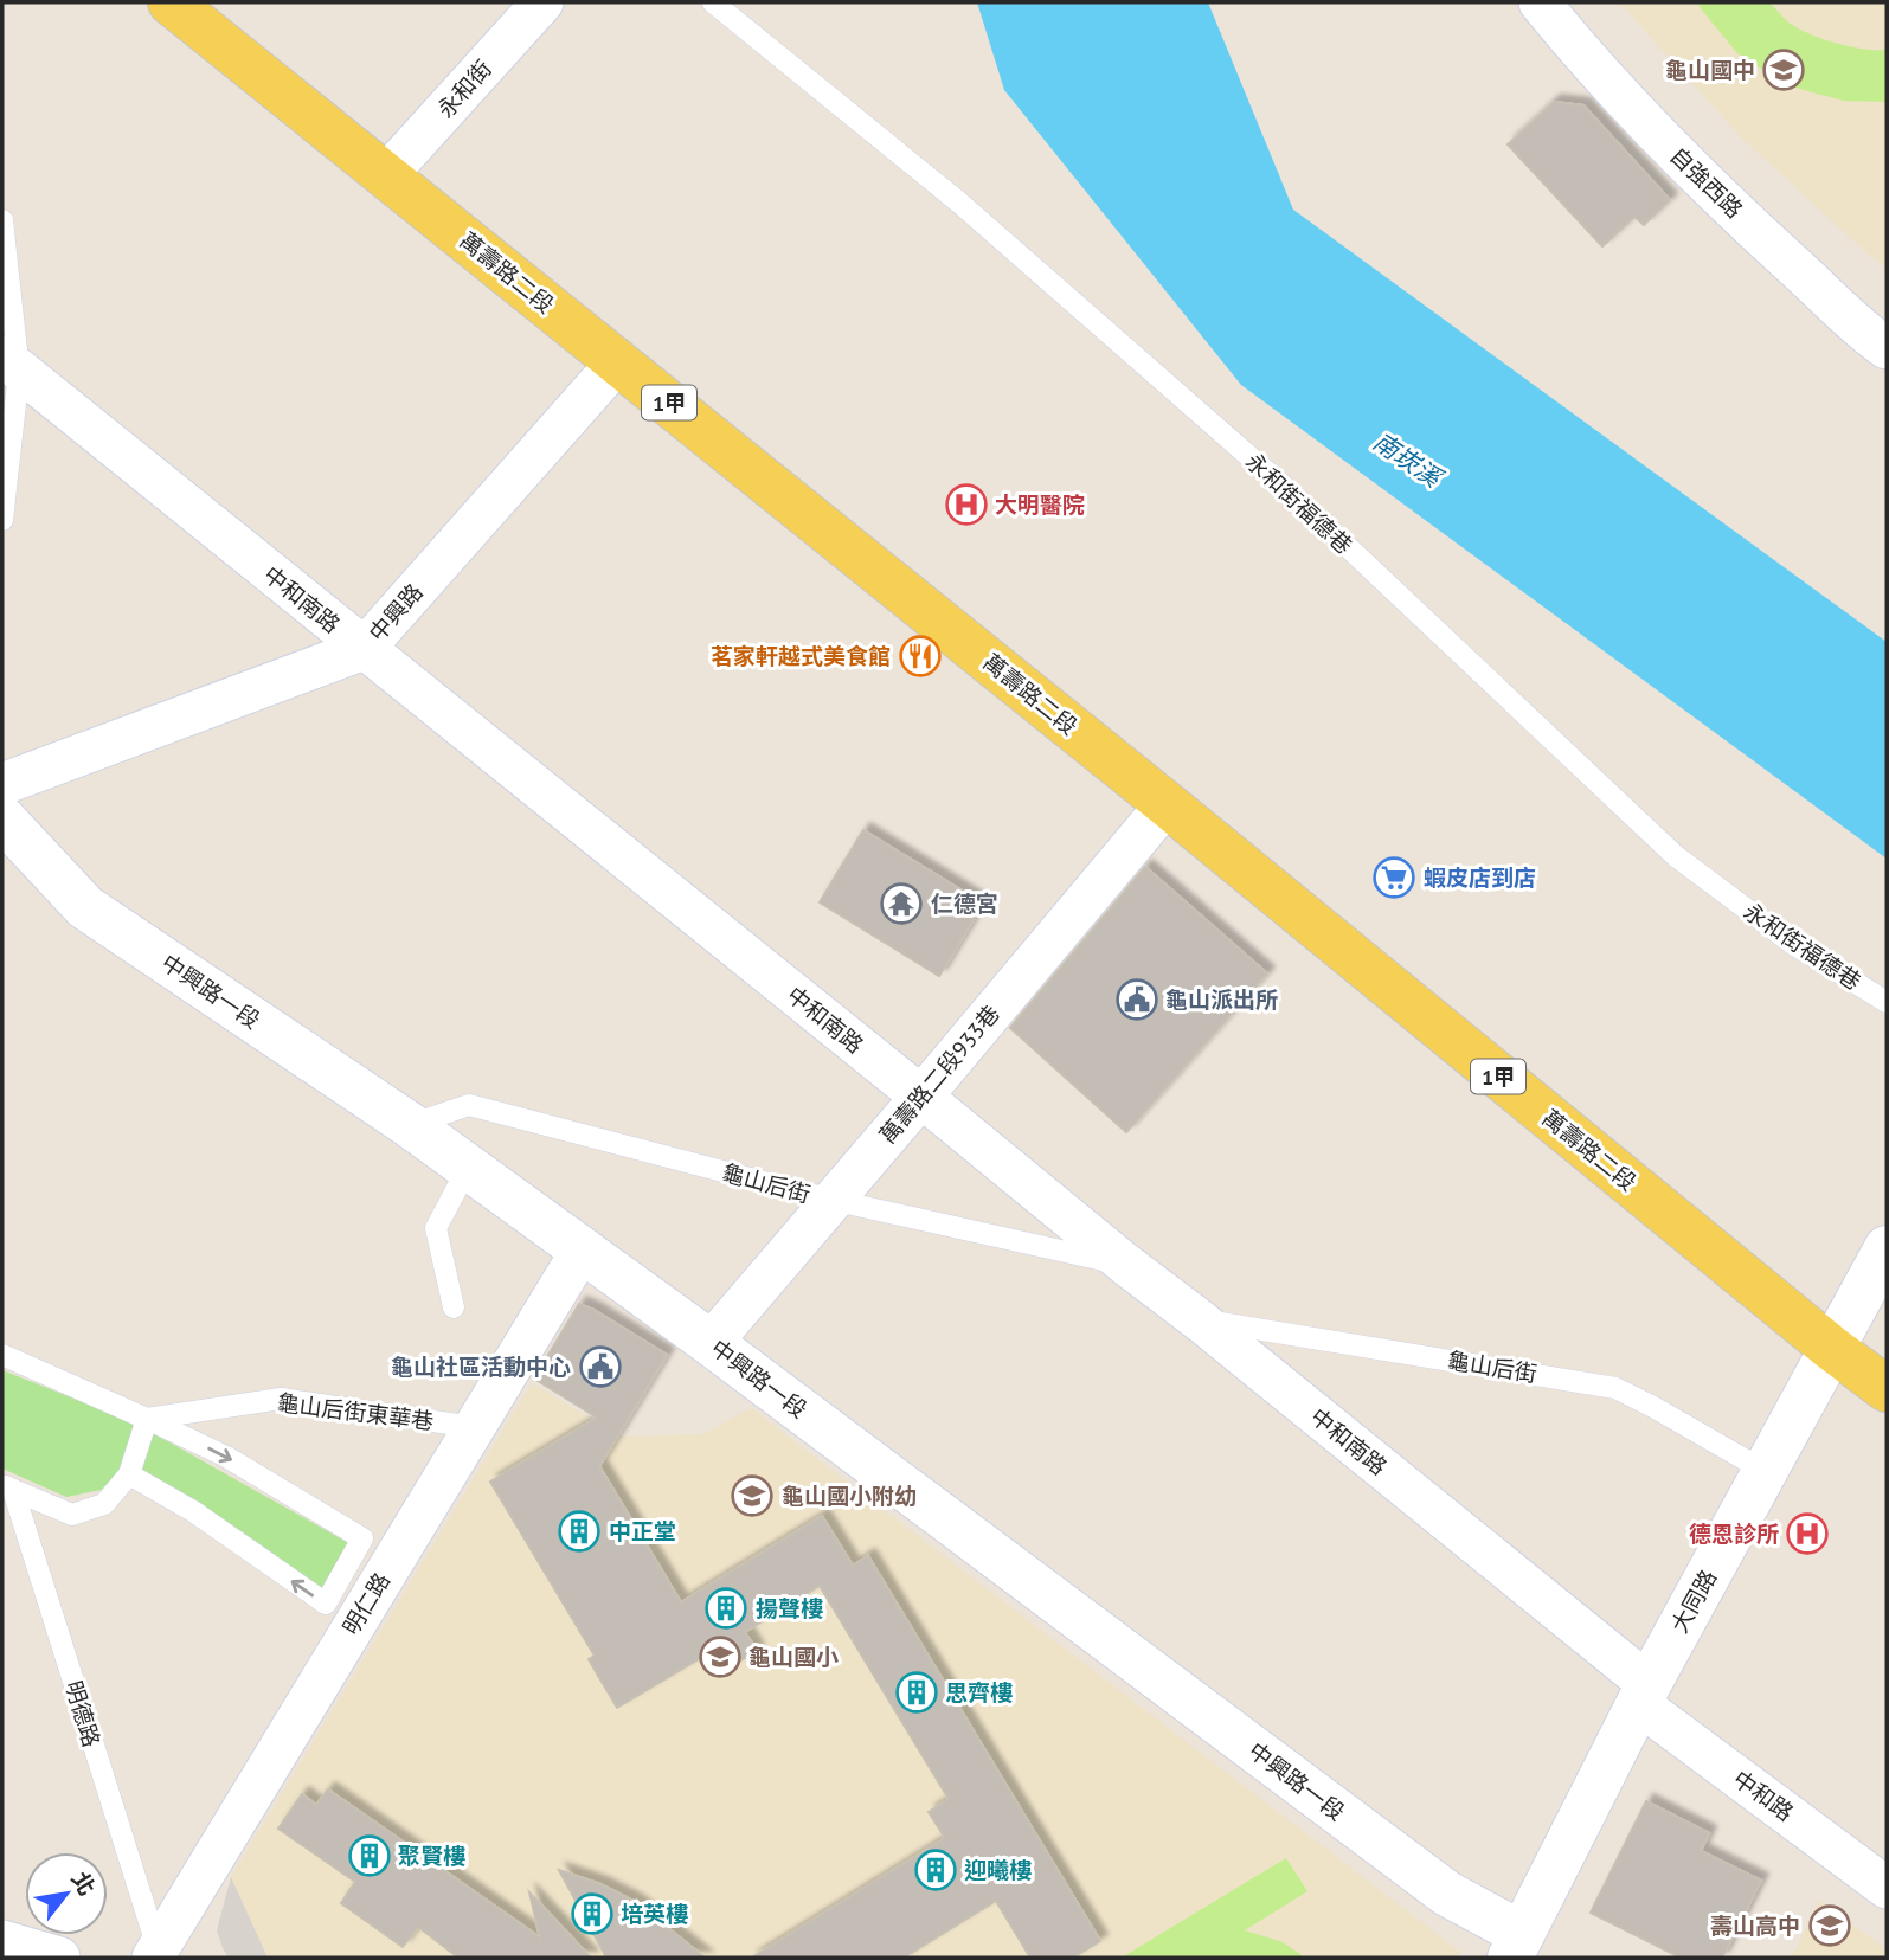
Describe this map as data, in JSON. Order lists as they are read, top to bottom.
{
  "streets": {
    "main road": ["萬壽路二段", "1甲"],
    "street": [
      "永和街",
      "自強西路",
      "中和南路",
      "中興路",
      "中興路一段",
      "萬壽路二段933巷",
      "大同路",
      "明仁路",
      "中和路"
    ],
    "lane": [
      "永和街福德巷",
      "龜山后街",
      "龜山后街東華巷",
      "明德路"
    ]
  },
  "crossings": [
    ["永和街", "萬壽路二段"],
    ["萬壽路二段", "中興路"],
    ["萬壽路二段", "萬壽路二段933巷"],
    ["萬壽路二段", "大同路"],
    ["中和南路", "中興路"],
    ["中和南路", "萬壽路二段933巷"],
    ["中和南路", "龜山后街"],
    ["中和南路", "大同路"],
    ["中和南路", "中和路"],
    ["中興路一段", "萬壽路二段933巷"],
    ["中興路一段", "龜山后街"],
    ["中興路一段", "大同路"],
    ["中興路一段", "明仁路"],
    ["萬壽路二段933巷", "龜山后街"],
    ["龜山后街", "大同路"],
    ["龜山后街東華巷", "明仁路"],
    ["大同路", "中和路"],
    ["明仁路", "明德路"]
  ],
  "water": ["南崁溪"],
  "places": {
    "school or university": [
      "龜山國中",
      "龜山國小附幼",
      "龜山國小",
      "壽山高中"
    ],
    "hospital": ["大明醫院", "德恩診所"],
    "restaurant": ["茗家軒越式美食館"],
    "supermarket": ["蝦皮店到店"],
    "temple": ["仁德宮"],
    "public building": ["龜山派出所", "龜山社區活動中心"],
    "building": [
      "中正堂",
      "揚聲樓",
      "思齊樓",
      "聚賢樓",
      "迎曦樓",
      "培英樓"
    ]
  },
  "north": "top right"
}
